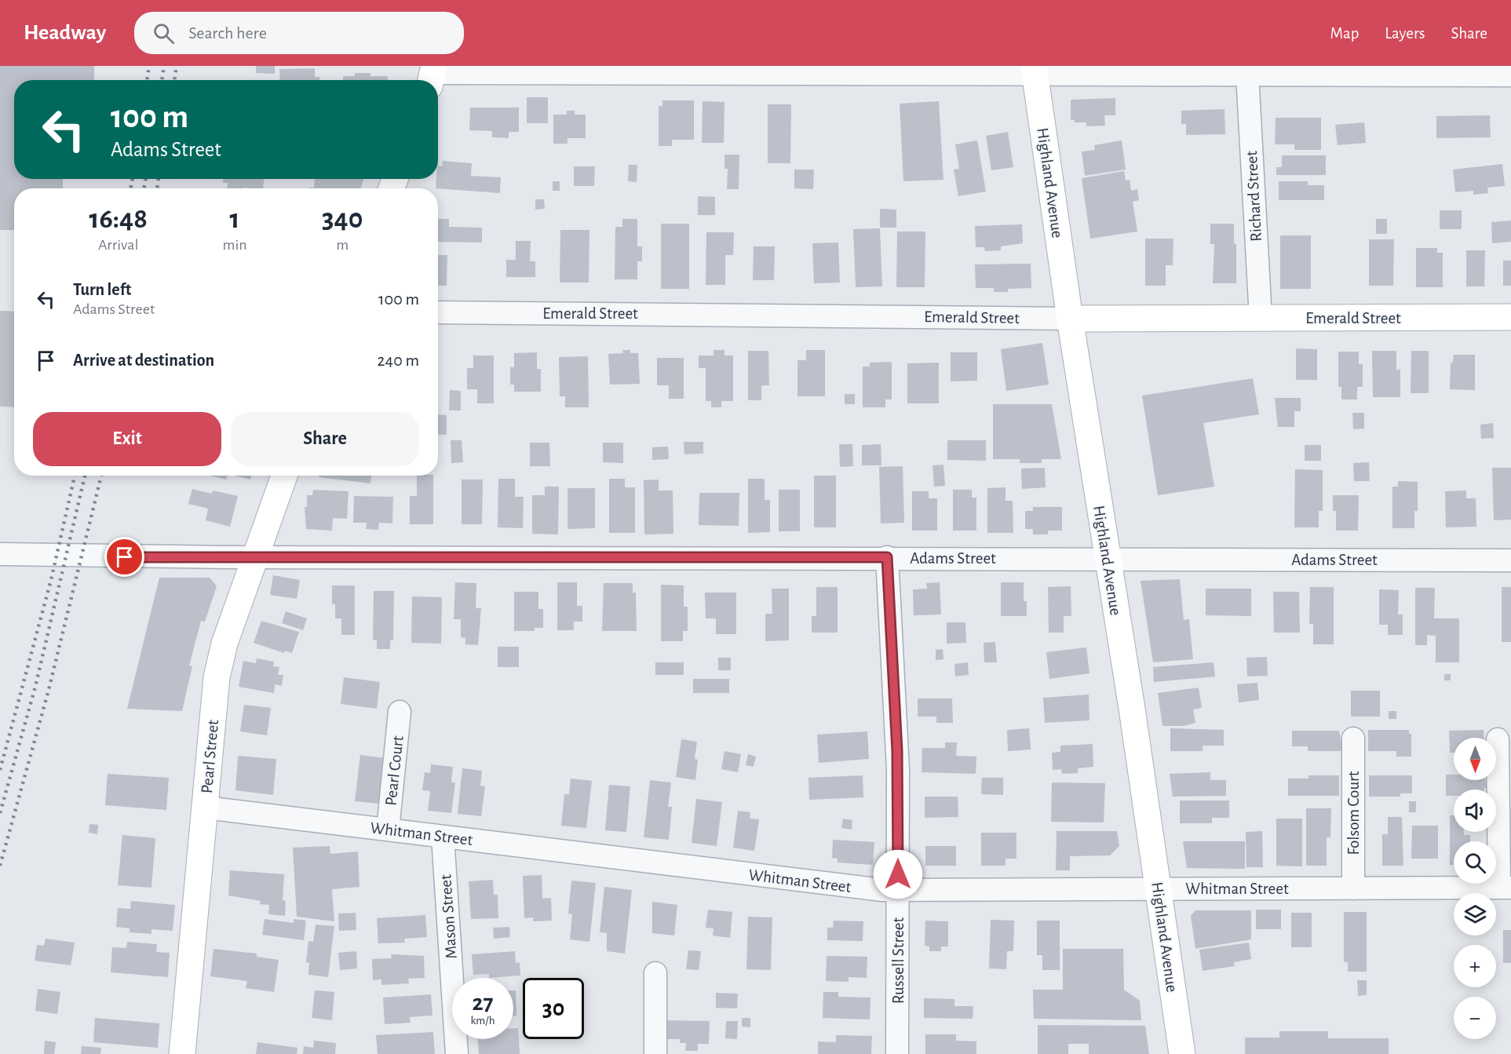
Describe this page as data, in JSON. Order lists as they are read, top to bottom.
{
  "streets": {
    "street": [
      "Highland Avenue",
      "Richard Street",
      "Emerald Street",
      "Adams Street",
      "Pearl Street",
      "Pearl Court",
      "Folsom Court",
      "Whitman Street",
      "Mason Street",
      "Russell Street"
    ]
  },
  "crossings": [
    ["Highland Avenue", "Emerald Street"],
    ["Highland Avenue", "Adams Street"],
    ["Highland Avenue", "Whitman Street"],
    ["Richard Street", "Emerald Street"],
    ["Adams Street", "Pearl Street"],
    ["Adams Street", "Russell Street"],
    ["Pearl Street", "Whitman Street"],
    ["Pearl Court", "Whitman Street"],
    ["Folsom Court", "Whitman Street"],
    ["Whitman Street", "Mason Street"],
    ["Whitman Street", "Russell Street"]
  ],
  "north": "bottom",
  "page": {
    "header": "Headway",
    "search": "Search here",
    "nav": ["Map", "Layers", "Share"],
    "turn": ["100 m", "Adams Street"],
    "eta": [
      "16:48",
      "Arrival",
      "1",
      "min",
      "340",
      "m"
    ],
    "list": [
      {
        "name": "Turn left",
        "note": "Adams Street",
        "value": "100 m"
      },
      {
        "name": "Arrive at destination",
        "value": "240 m"
      }
    ],
    "buttons": ["Exit", "Share"],
    "map_buttons": ["+", "−"],
    "speed": "27 km/h",
    "limit": "30"
  }
}
